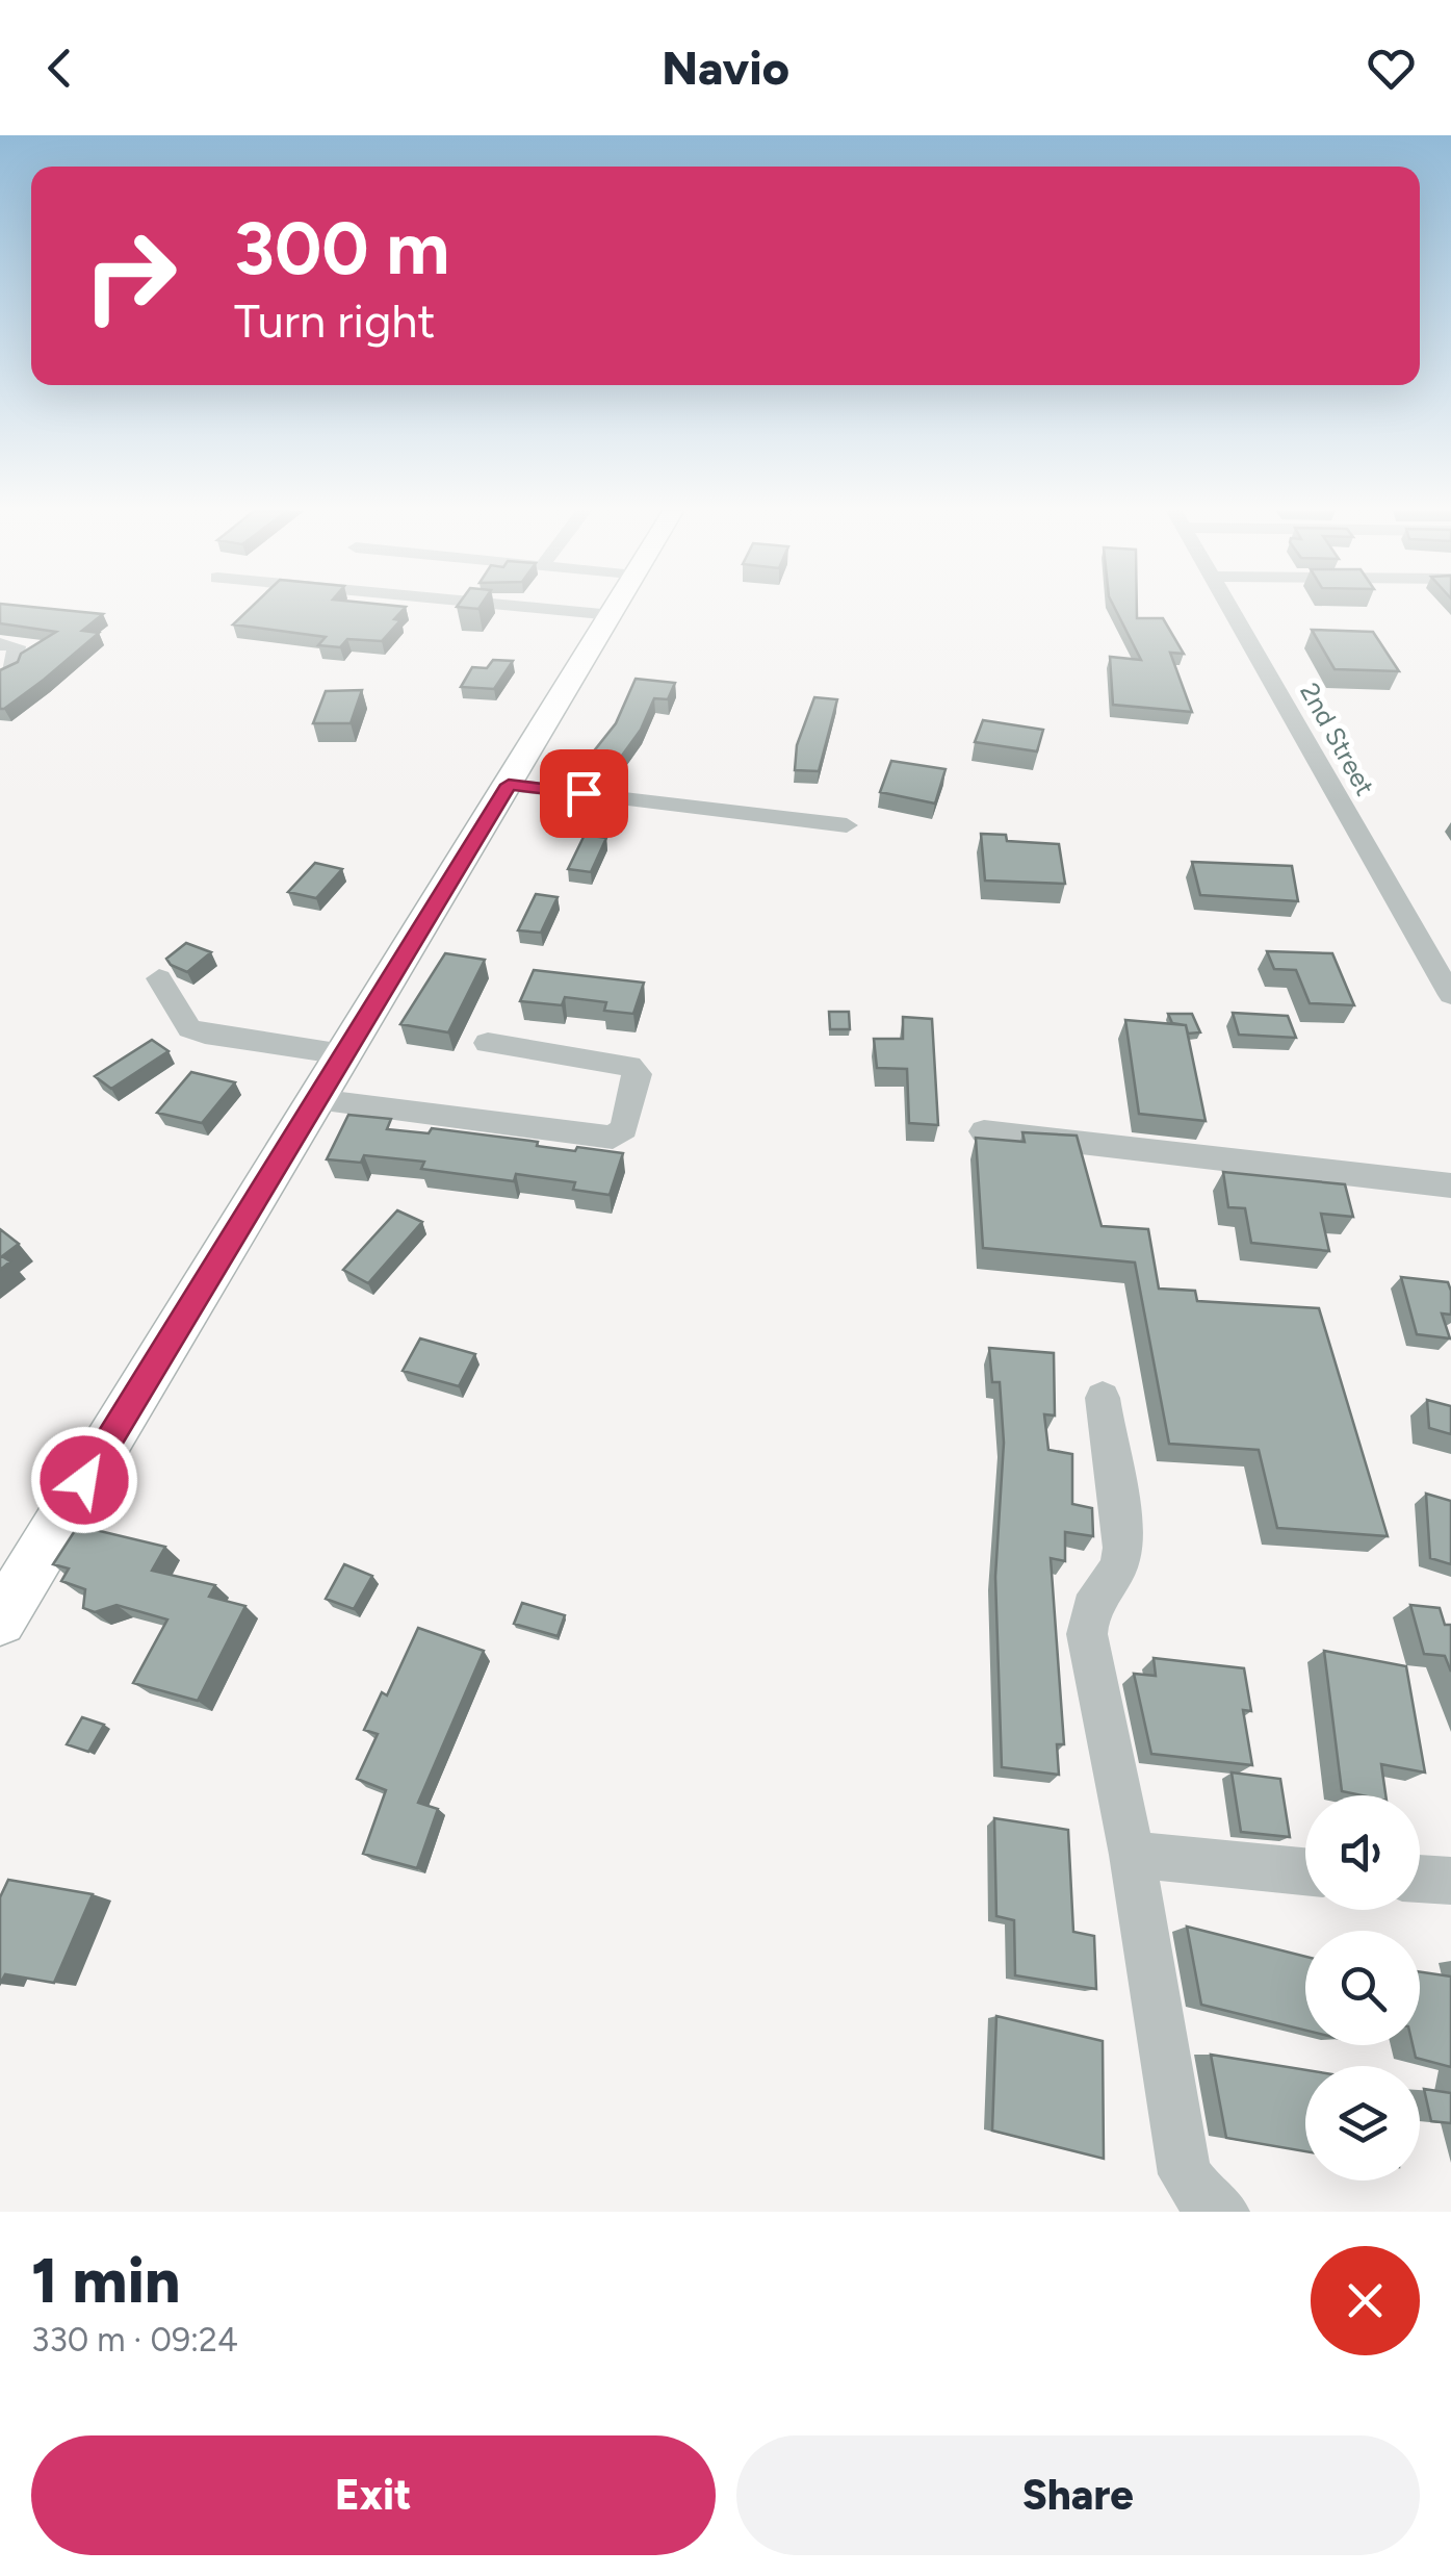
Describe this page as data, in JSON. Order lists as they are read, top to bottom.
{
  "streets": {
    "street": ["2nd Street"]
  },
  "page": {
    "header": "Navio",
    "turn": ["300 m", "Turn right"],
    "heading": ["1 min", "330 m · 09:24"],
    "buttons": ["Exit", "Share"]
  }
}
